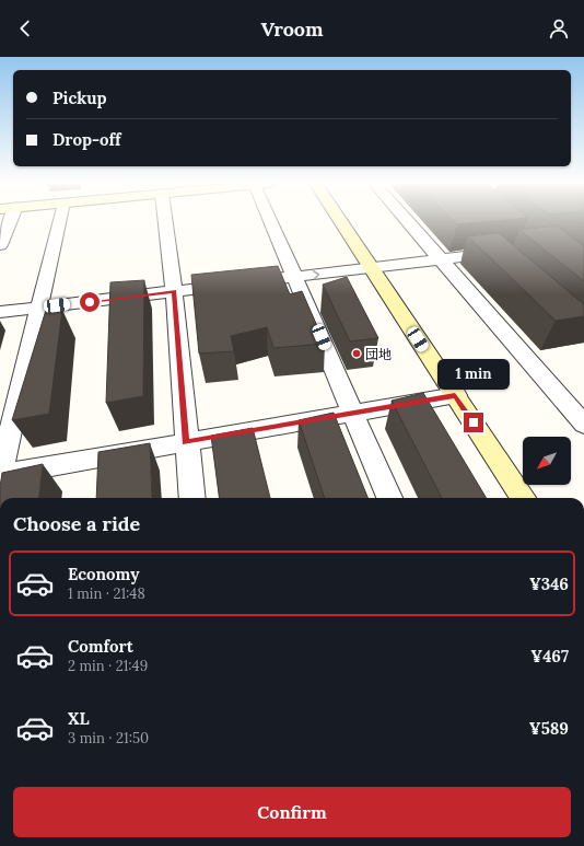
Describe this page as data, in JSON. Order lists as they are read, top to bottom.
{
  "places": ["団地"],
  "north": "bottom left",
  "page": {
    "header": "Vroom",
    "banner": ["Pickup", "Drop-off"],
    "bubble": "1 min",
    "heading": "Choose a ride",
    "list": [
      {
        "name": "Economy",
        "note": "1 min · 21:48",
        "value": "¥346"
      },
      {
        "name": "Comfort",
        "note": "2 min · 21:49",
        "value": "¥467"
      },
      {
        "name": "XL",
        "note": "3 min · 21:50",
        "value": "¥589"
      }
    ],
    "buttons": "Confirm"
  }
}
